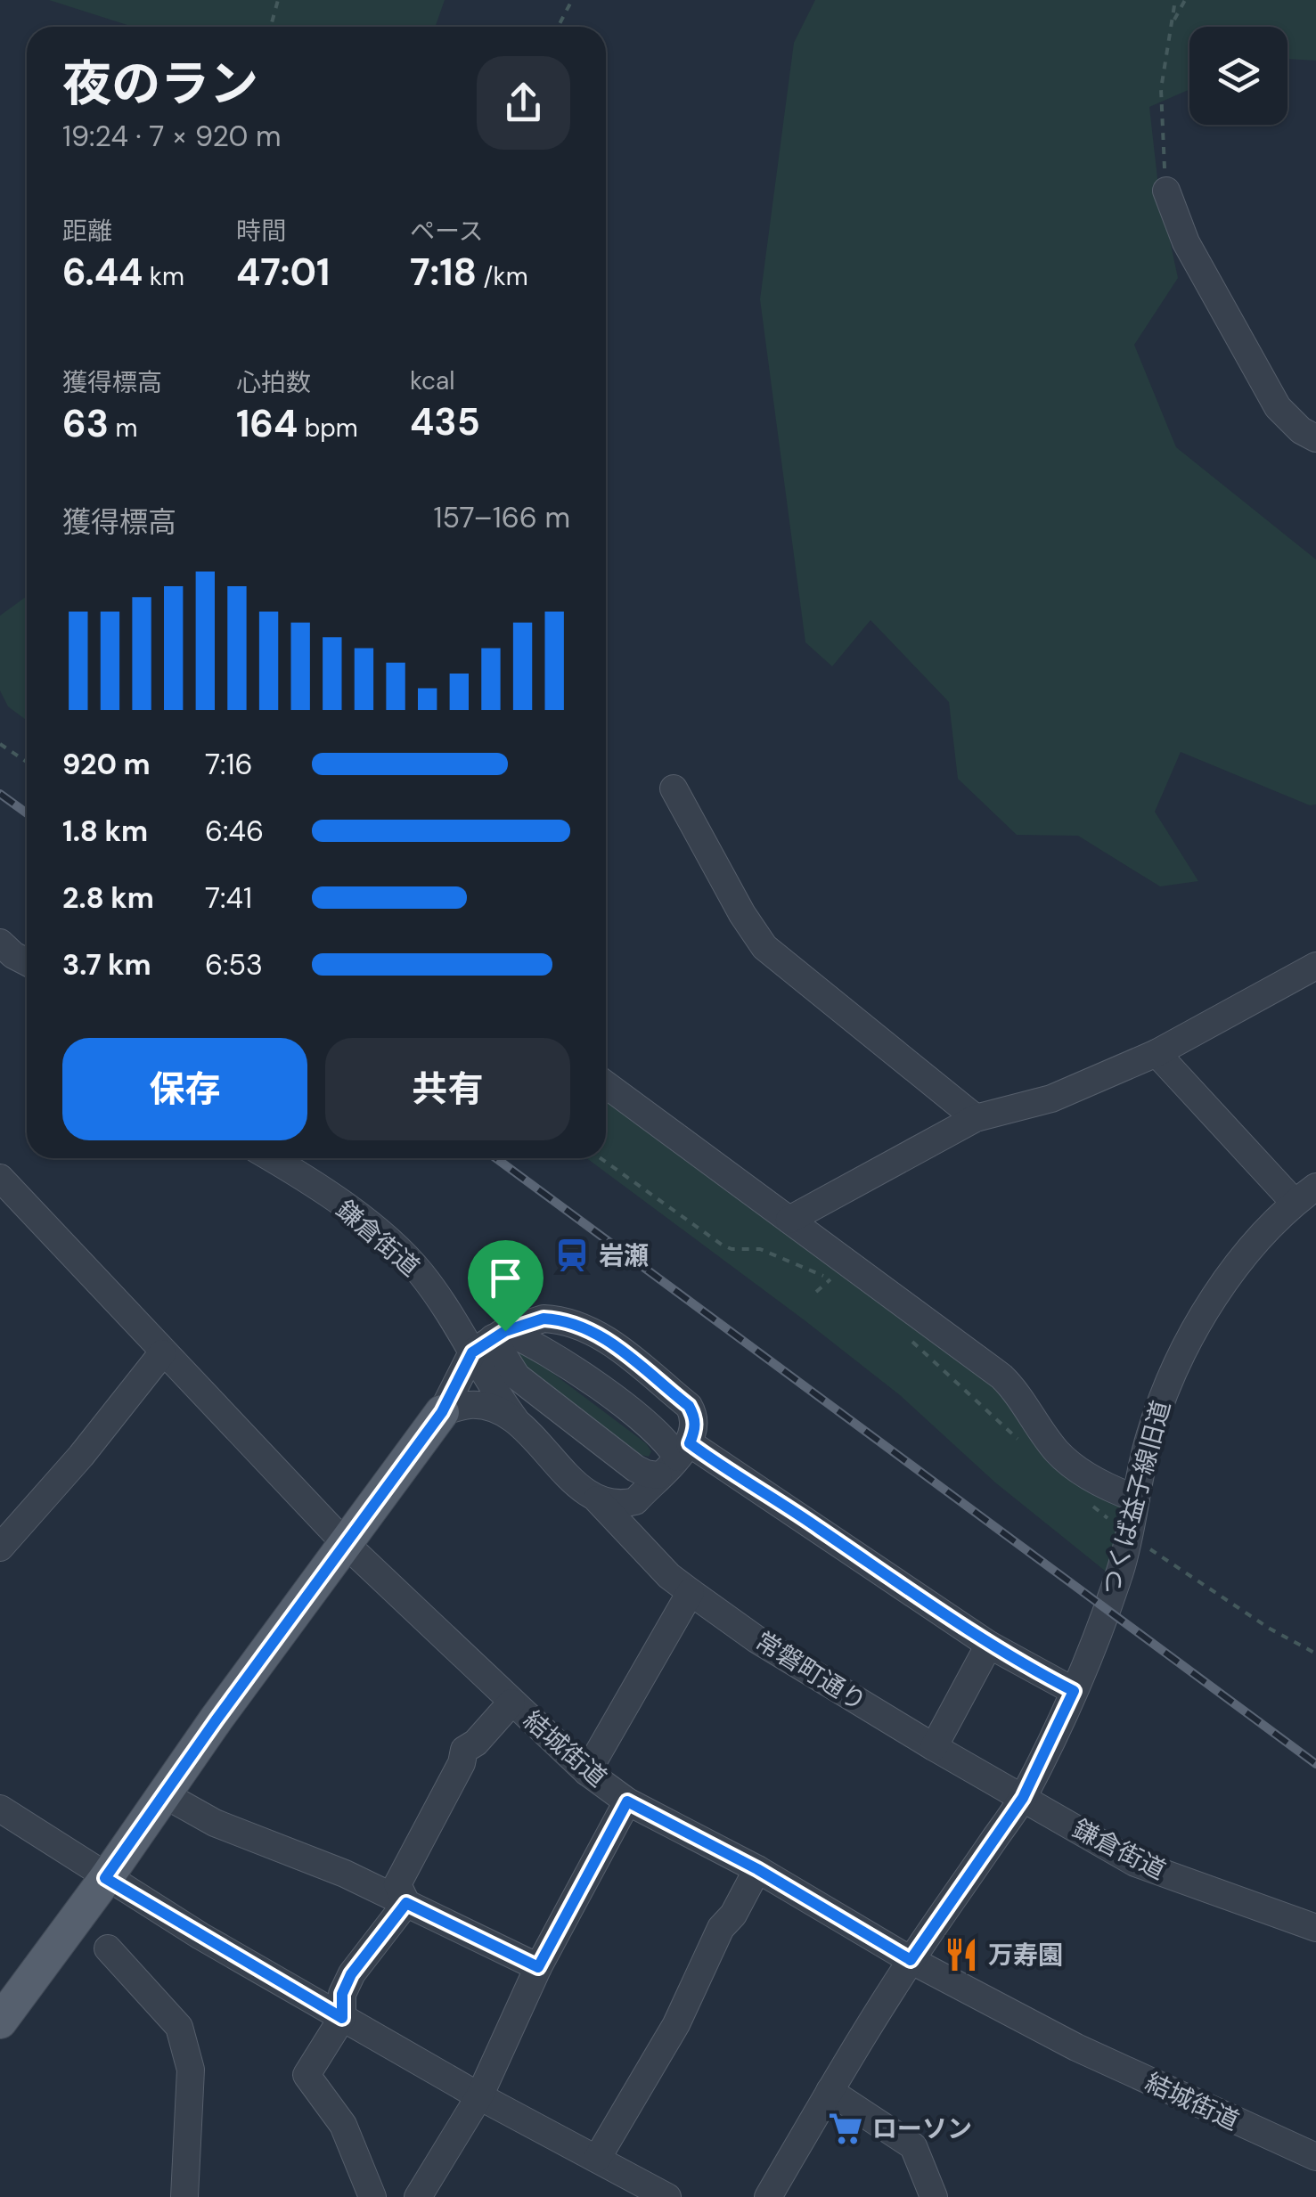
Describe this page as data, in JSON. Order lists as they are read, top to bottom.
{
  "streets": {
    "street": [
      "鎌倉街道",
      "つくば益子線旧道",
      "常磐町通り",
      "結城街道"
    ]
  },
  "crossings": [
    ["鎌倉街道", "つくば益子線旧道"],
    ["鎌倉街道", "常磐町通り"],
    ["つくば益子線旧道", "結城街道"]
  ],
  "places": {
    "station": ["岩瀬"],
    "restaurant": ["万寿園"],
    "supermarket": ["ローソン"]
  },
  "page": {
    "heading": ["夜のラン", "19:24 · 7 × 920 m"],
    "stats": [
      ["距離", "6.44 km"],
      ["時間", "47:01"],
      ["ペース", "7:18 /km"],
      ["獲得標高", "63 m"],
      ["心拍数", "164 bpm"],
      ["kcal", "435"]
    ],
    "chart": ["獲得標高", "157–166 m"],
    "list": [
      {
        "name": "920 m",
        "note": "7:16"
      },
      {
        "name": "1.8 km",
        "note": "6:46"
      },
      {
        "name": "2.8 km",
        "note": "7:41"
      },
      {
        "name": "3.7 km",
        "note": "6:53"
      }
    ],
    "buttons": ["保存", "共有"]
  }
}
